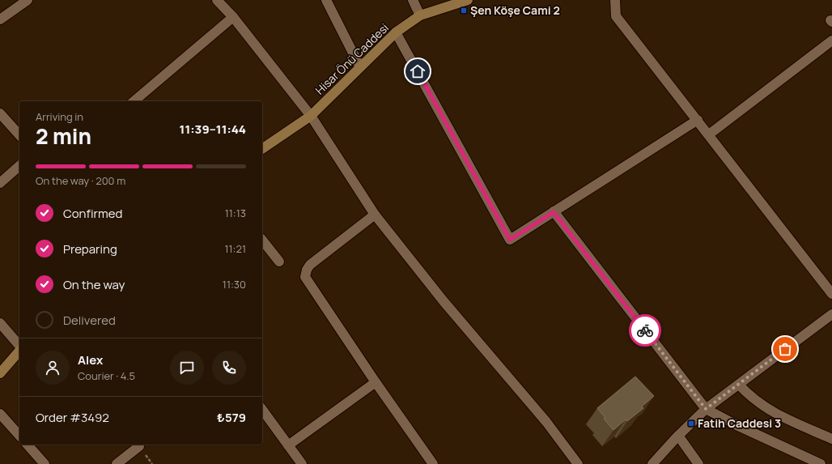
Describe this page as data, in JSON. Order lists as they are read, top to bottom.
{
  "streets": {
    "main road": ["Hisar Önü Caddesi"]
  },
  "places": {
    "transit": ["Şen Köşe Cami 2", "Fatih Caddesi 3"]
  },
  "page": {
    "heading": ["2 min", "Arriving in", "11:39–11:44"],
    "panel": [
      "Alex",
      "Courier · 4.5",
      "Order #3492",
      "₺579"
    ],
    "bar": "On the way · 200 m",
    "list": [
      ["Confirmed", "11:13"],
      ["Preparing", "11:21"],
      ["On the way", "11:30"],
      "Delivered"
    ]
  }
}
